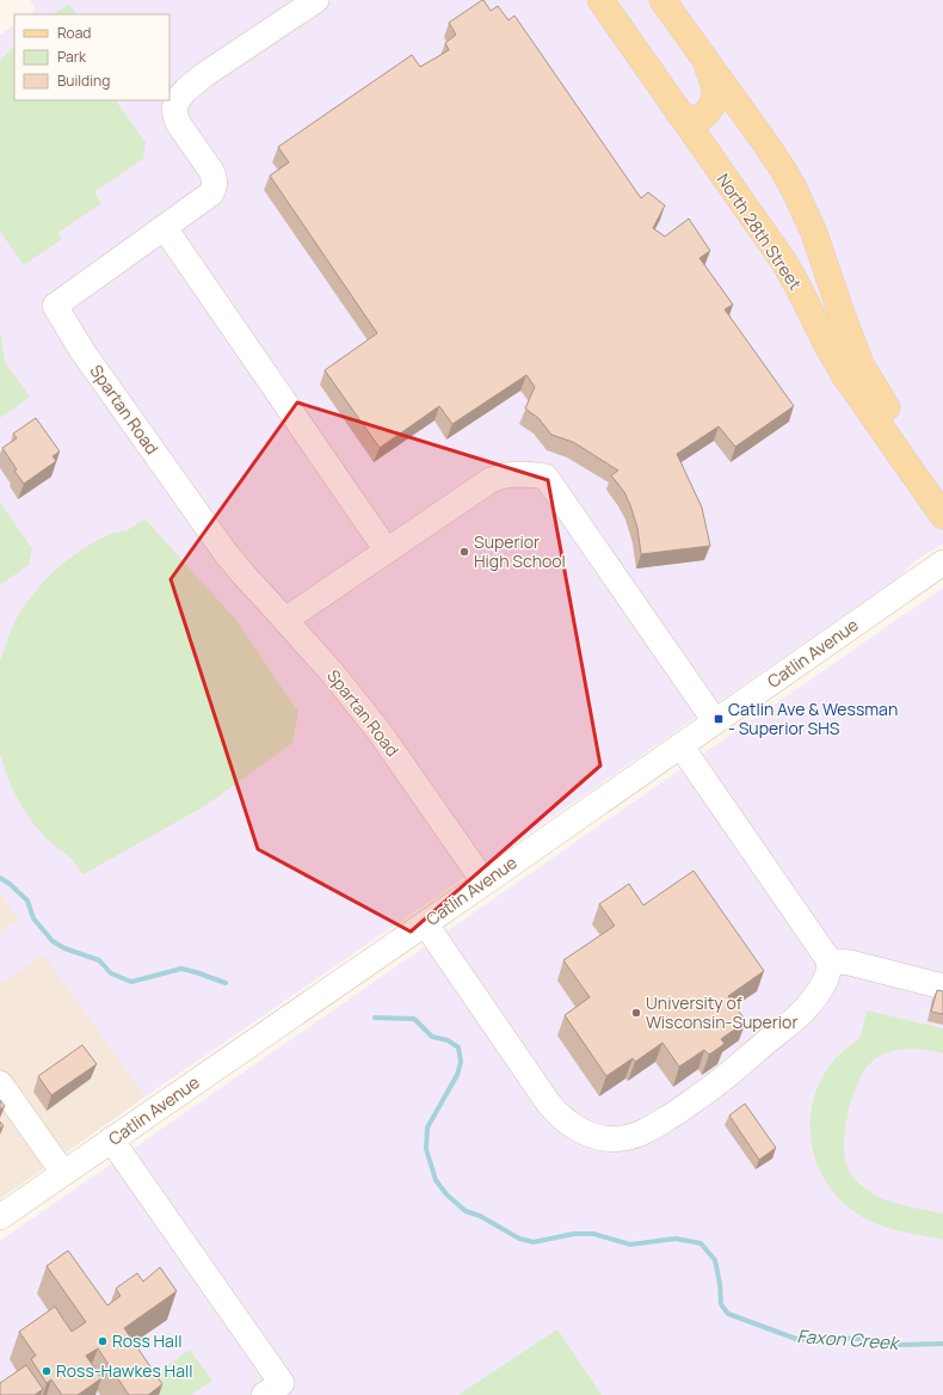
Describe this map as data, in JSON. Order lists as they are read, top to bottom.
{
  "streets": {
    "main road": ["North 28th Street"],
    "street": ["Spartan Road", "Catlin Avenue"]
  },
  "crossings": [
    ["Spartan Road", "Catlin Avenue"]
  ],
  "water": ["Faxon Creek"],
  "places": {
    "other": [
      "Superior High School",
      "University of Wisconsin-Superior",
      "Ross Hall",
      "Ross-Hawkes Hall"
    ],
    "transit": ["Catlin Ave & Wessman - Superior SHS"]
  },
  "legend": ["Road", "Park", "Building"]
}
